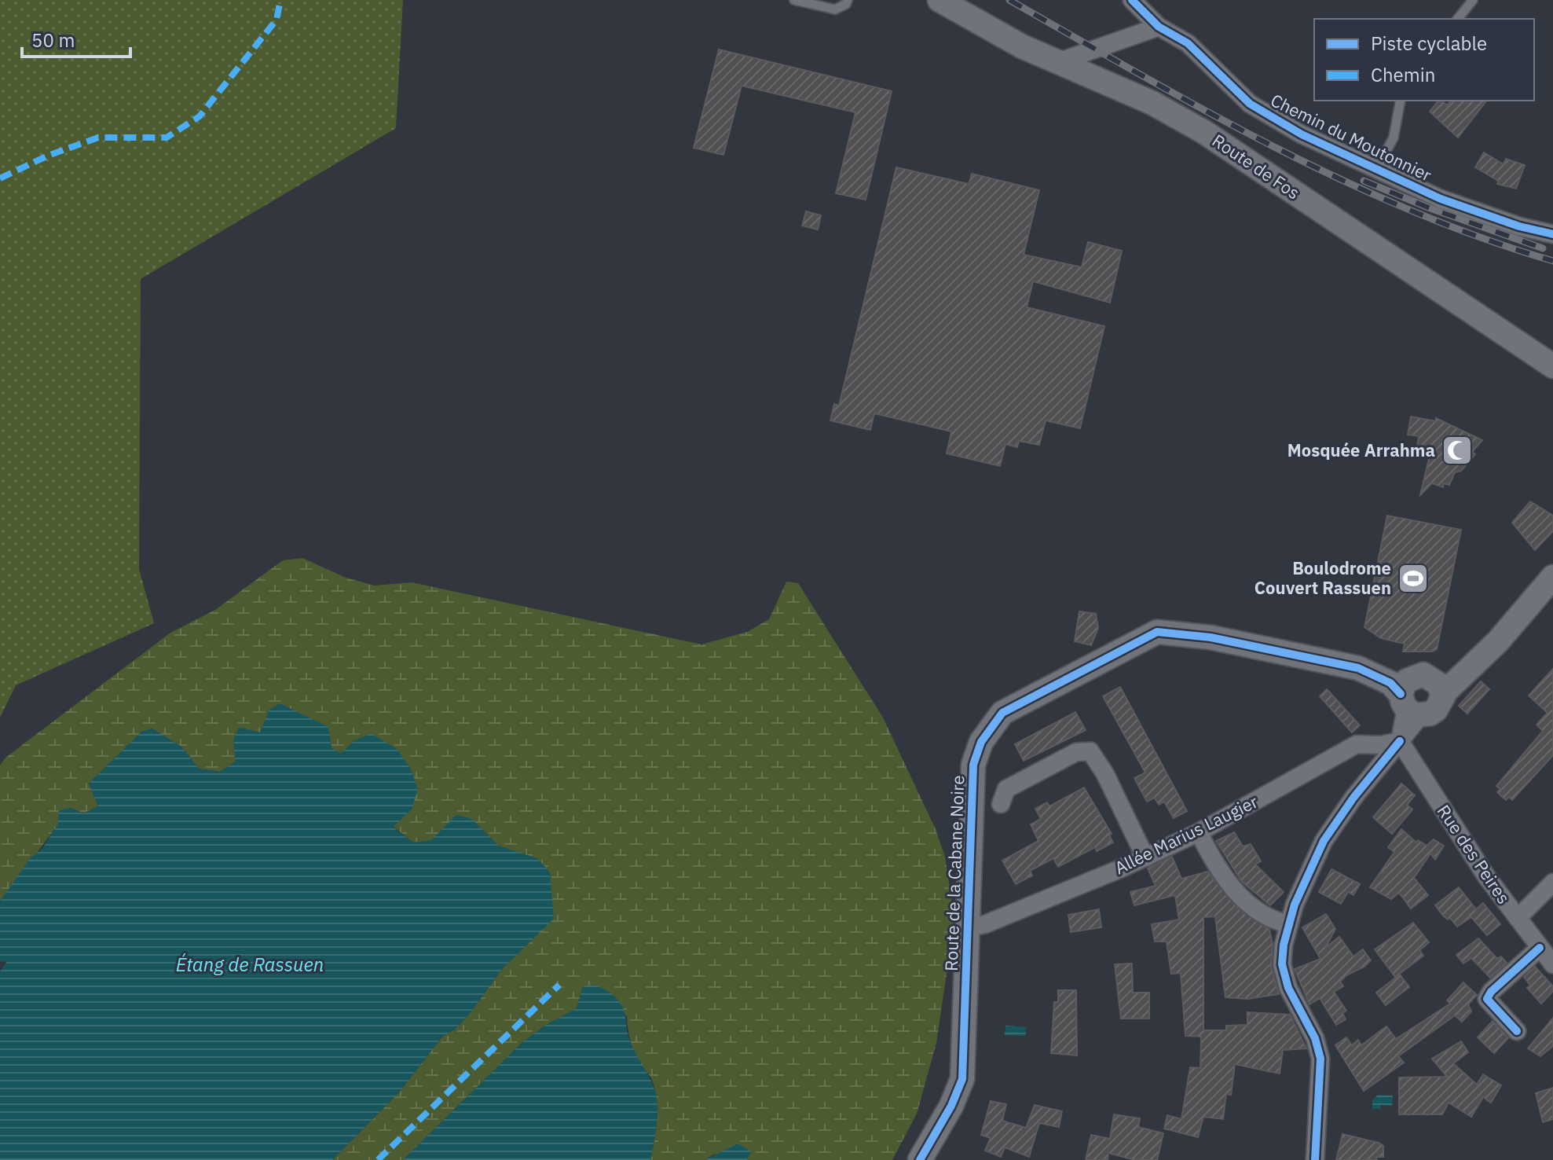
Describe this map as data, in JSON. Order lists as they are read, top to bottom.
{
  "streets": {
    "street": [
      "Chemin du Moutonnier",
      "Route de Fos",
      "Allée Marius Laugier",
      "Rue des Peires",
      "Route de la Cabane Noire"
    ]
  },
  "crossings": [
    ["Allée Marius Laugier", "Rue des Peires"],
    ["Allée Marius Laugier", "Route de la Cabane Noire"]
  ],
  "water": ["Étang de Rassuen"],
  "places": {
    "mosque": ["Mosquée Arrahma"],
    "sports": ["Boulodrome Couvert Rassuen"]
  },
  "legend": ["Piste cyclable", "Chemin"],
  "scale_bar": "50 m"
}
